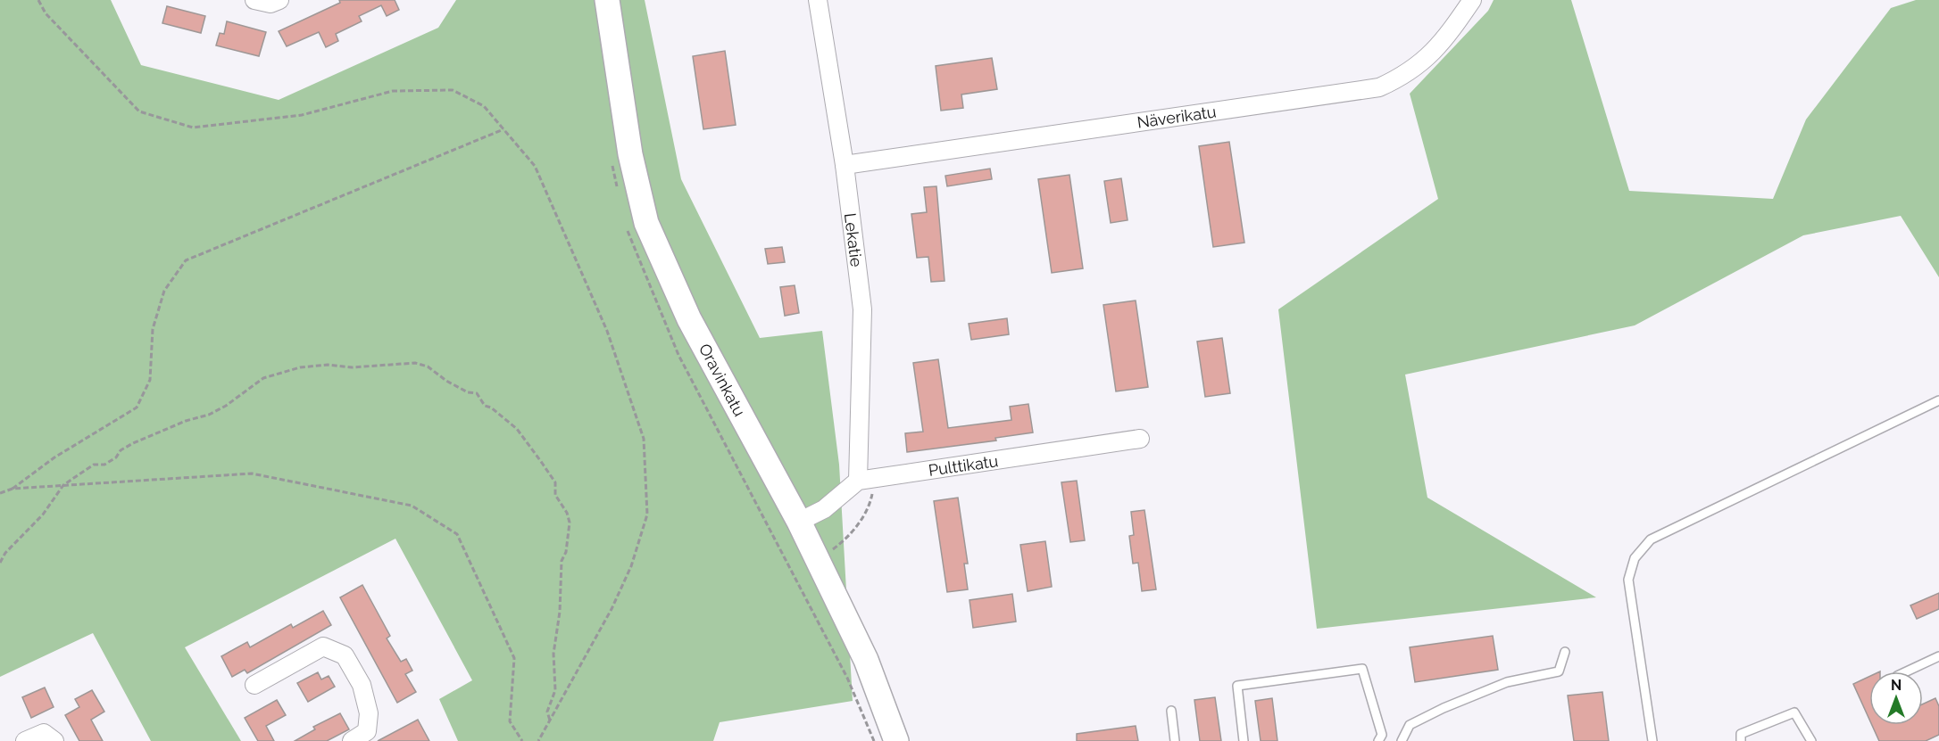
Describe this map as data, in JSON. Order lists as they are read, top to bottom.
{
  "streets": {
    "street": [
      "Näverikatu",
      "Lekatie",
      "Oravinkatu",
      "Pulttikatu"
    ]
  },
  "crossings": [
    ["Näverikatu", "Lekatie"],
    ["Lekatie", "Pulttikatu"]
  ],
  "north": "top"
}
